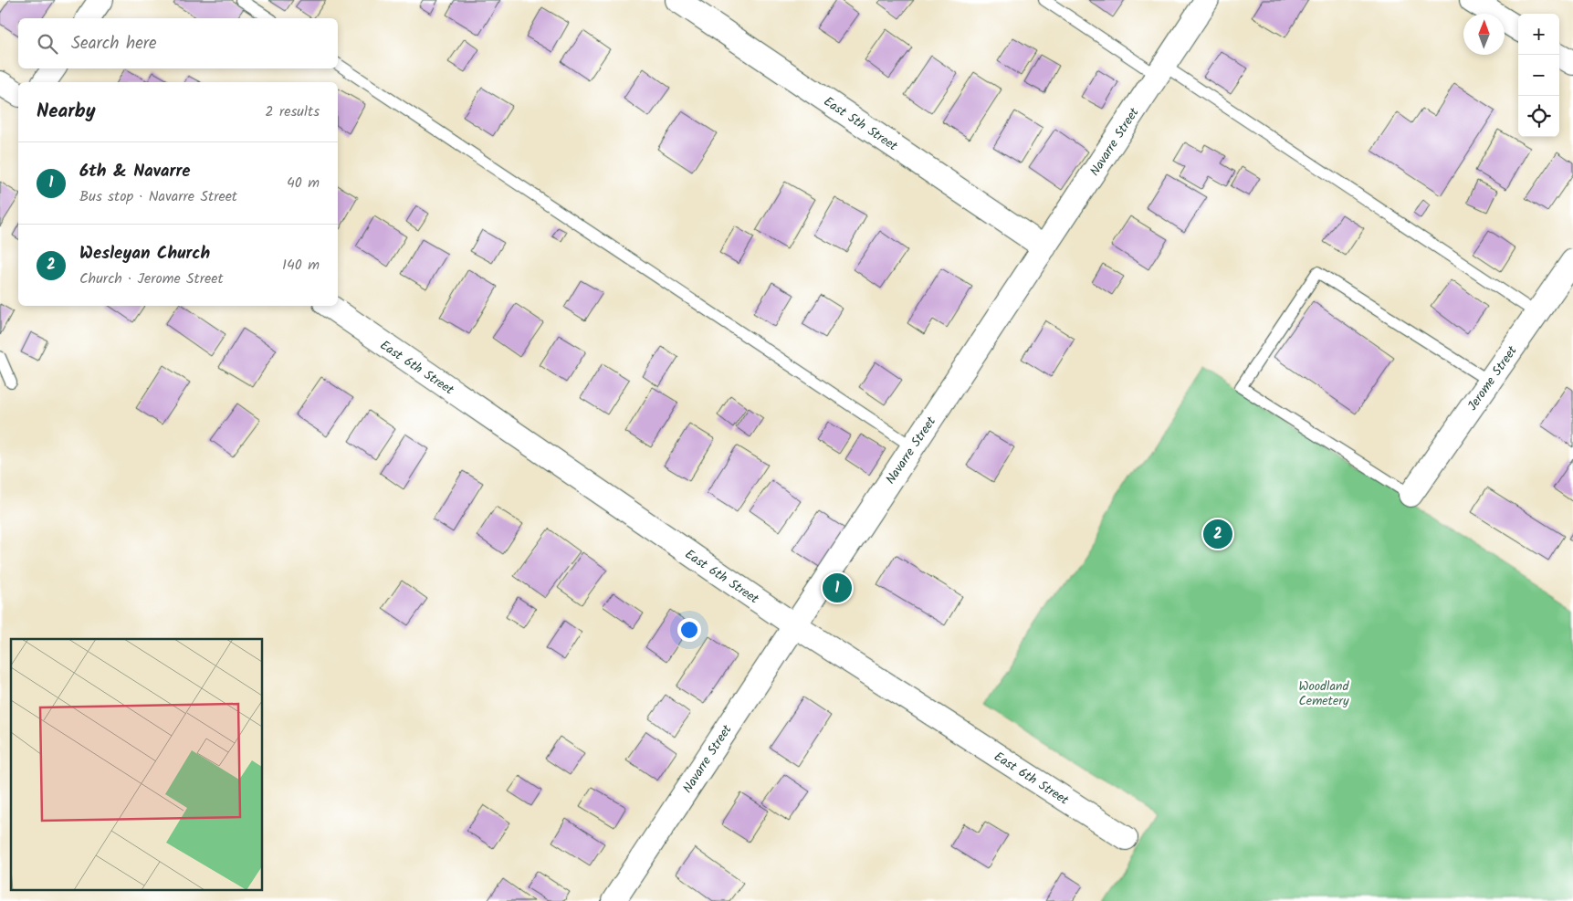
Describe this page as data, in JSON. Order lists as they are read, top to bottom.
{
  "streets": {
    "street": [
      "East 5th Street",
      "Navarre Street",
      "East 6th Street",
      "Jerome Street"
    ]
  },
  "crossings": [
    ["East 5th Street", "Navarre Street"],
    ["Navarre Street", "East 6th Street"]
  ],
  "parks": ["Woodland Cemetery"],
  "north": "top",
  "page": {
    "map_buttons": ["+", "−"],
    "search": "Search here",
    "heading": ["Nearby", "2 results"],
    "list": [
      {
        "mark": "1",
        "name": "6th & Navarre",
        "note": "Bus stop · Navarre Street",
        "value": "40 m"
      },
      {
        "mark": "2",
        "name": "Wesleyan Church",
        "note": "Church · Jerome Street",
        "value": "140 m"
      }
    ],
    "pins": ["2", "1"]
  }
}
